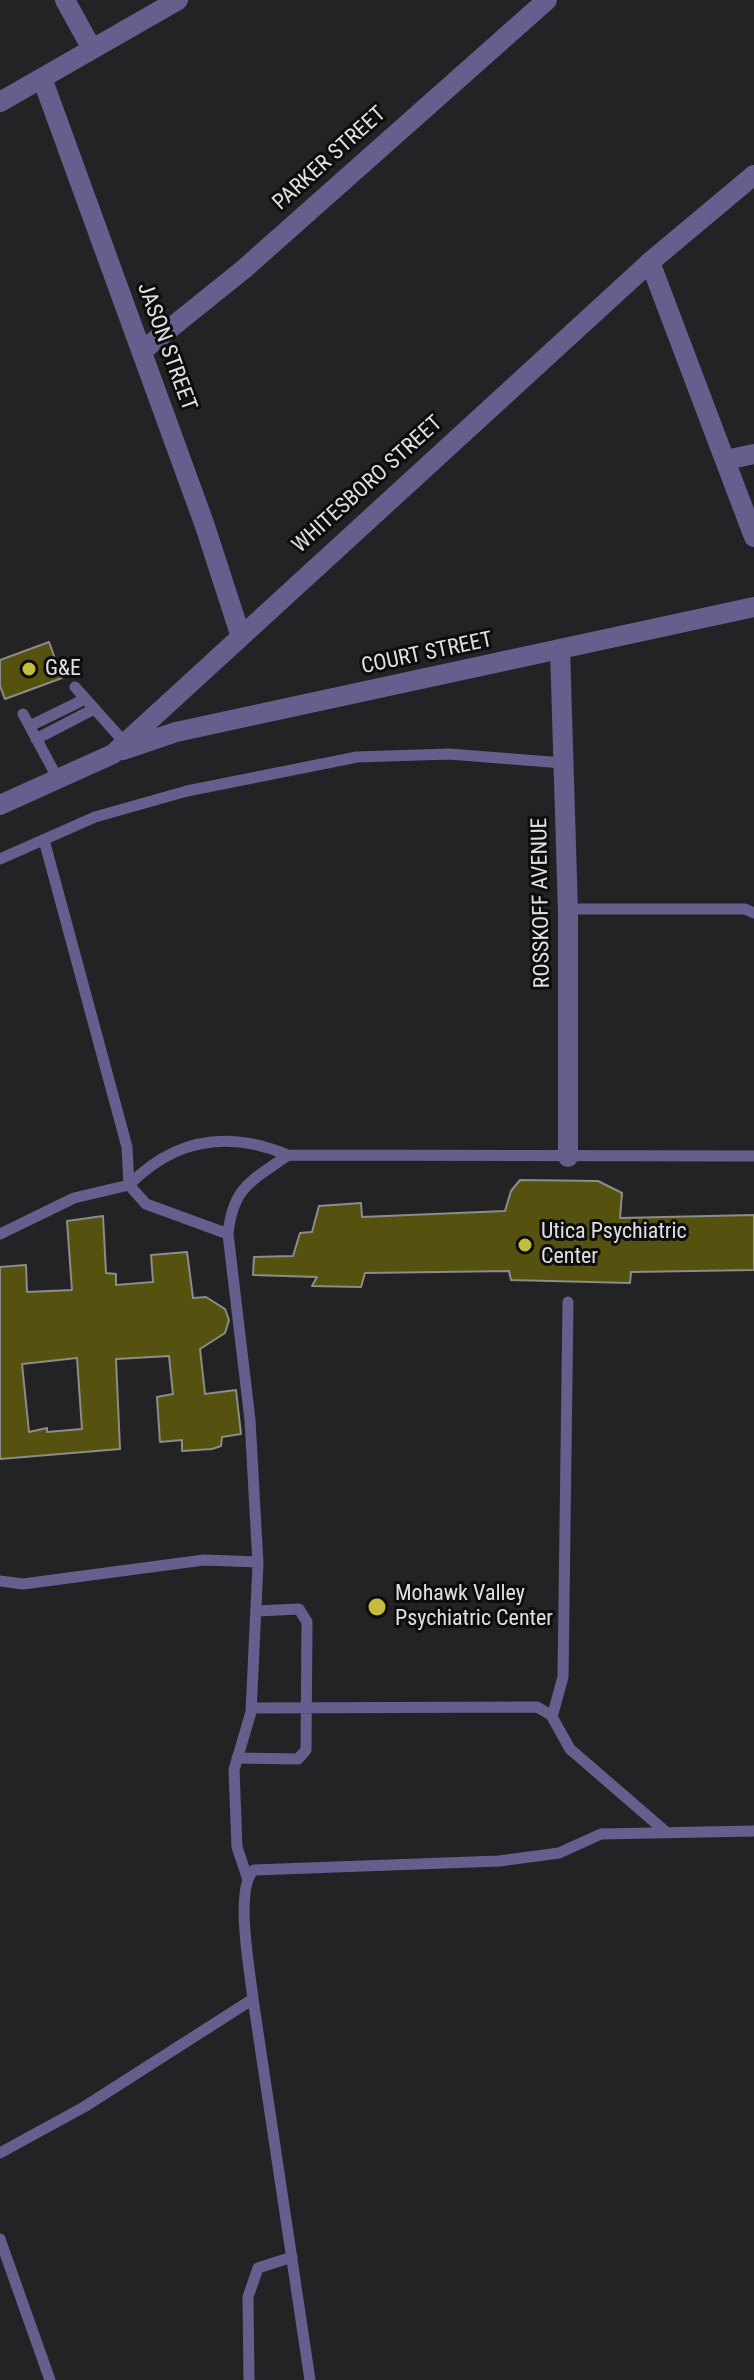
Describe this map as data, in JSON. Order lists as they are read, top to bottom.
{
  "streets": {
    "street": [
      "PARKER STREET",
      "JASON STREET",
      "WHITESBORO STREET",
      "COURT STREET",
      "ROSSKOFF AVENUE"
    ]
  },
  "crossings": [
    ["PARKER STREET", "JASON STREET"],
    ["JASON STREET", "WHITESBORO STREET"],
    ["WHITESBORO STREET", "COURT STREET"],
    ["COURT STREET", "ROSSKOFF AVENUE"]
  ],
  "places": ["G&E", "Utica Psychiatric Center", "Mohawk Valley Psychiatric Center"]
}
